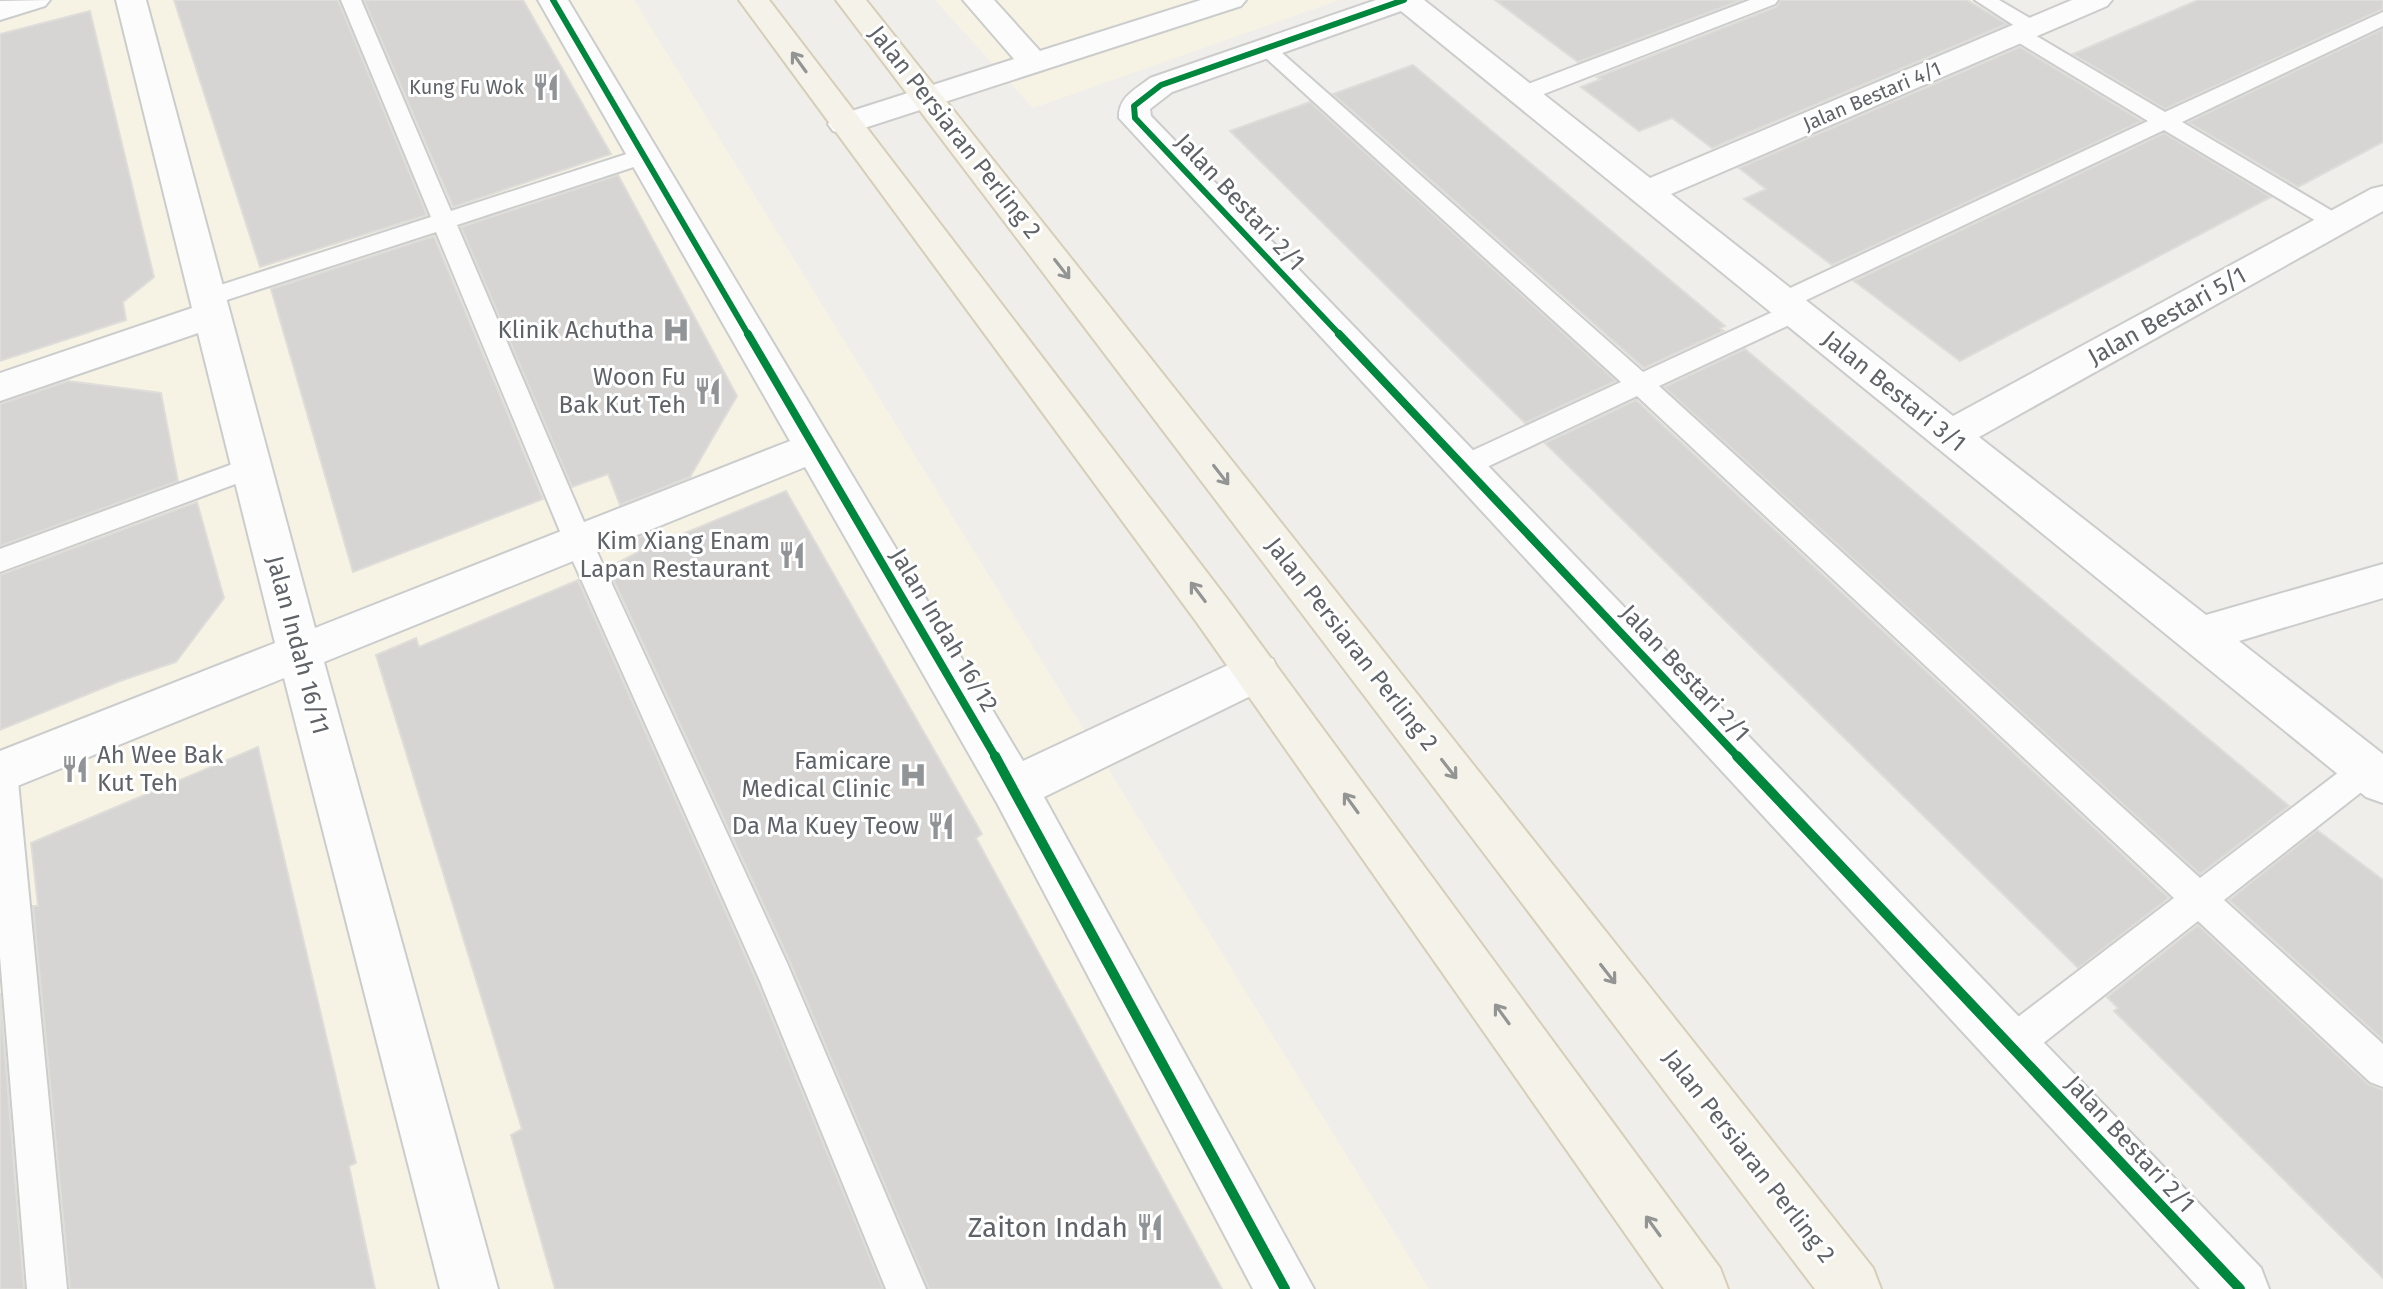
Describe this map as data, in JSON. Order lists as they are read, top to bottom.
{
  "streets": {
    "main road": ["Jalan Persiaran Perling 2"],
    "street": [
      "Jalan Bestari 4/1",
      "Jalan Bestari 2/1",
      "Jalan Bestari 5/1",
      "Jalan Bestari 3/1",
      "Jalan Indah 16/12",
      "Jalan Indah 16/11"
    ]
  },
  "crossings": [
    ["Jalan Bestari 4/1", "Jalan Bestari 3/1"],
    ["Jalan Bestari 5/1", "Jalan Bestari 3/1"]
  ],
  "places": {
    "restaurant": [
      "Kung Fu Wok",
      "Woon Fu Bak Kut Teh",
      "Kim Xiang Enam Lapan Restaurant",
      "Ah Wee Bak Kut Teh",
      "Da Ma Kuey Teow",
      "Zaiton Indah"
    ],
    "hospital": ["Klinik Achutha", "Famicare Medical Clinic"]
  }
}
